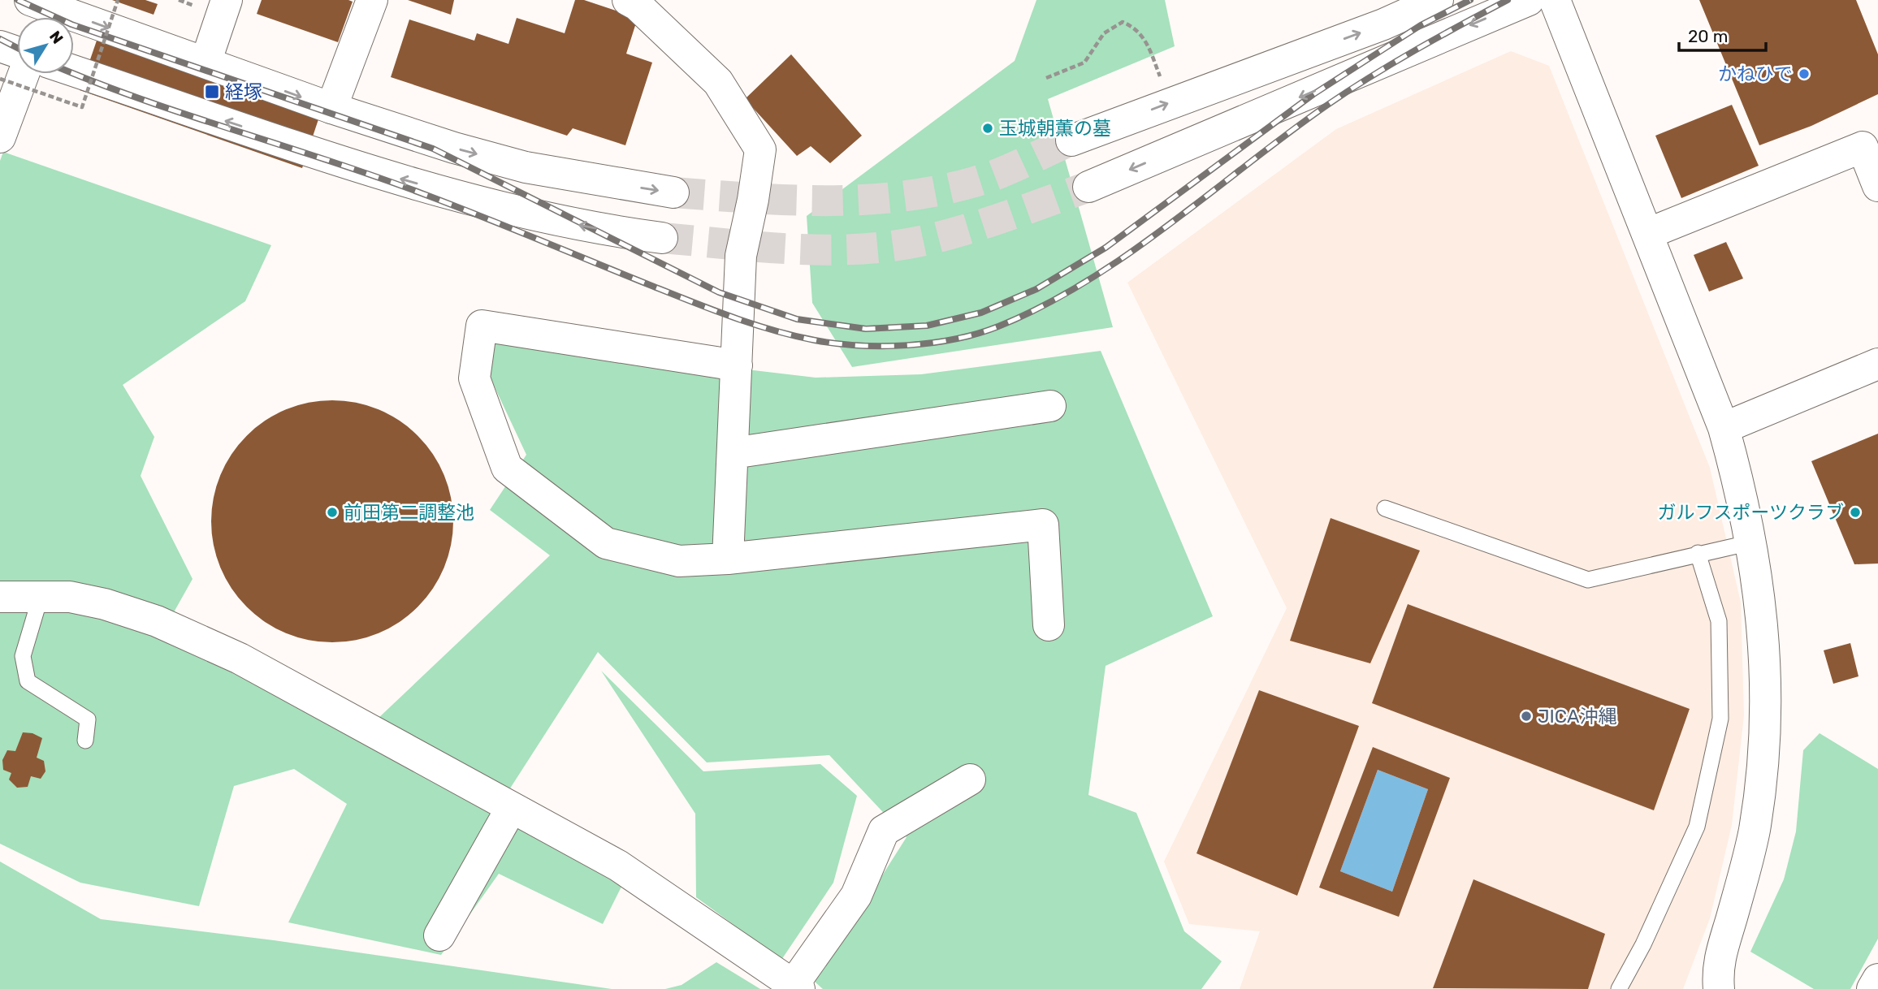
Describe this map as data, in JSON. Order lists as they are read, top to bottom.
{
  "places": {
    "other": [
      "かねひで",
      "玉城朝薫の墓",
      "前田第二調整池",
      "ガルフスポーツクラブ",
      "JICA沖縄"
    ],
    "transit": ["経塚"]
  },
  "scale_bar": "20 m",
  "north": "top right"
}
